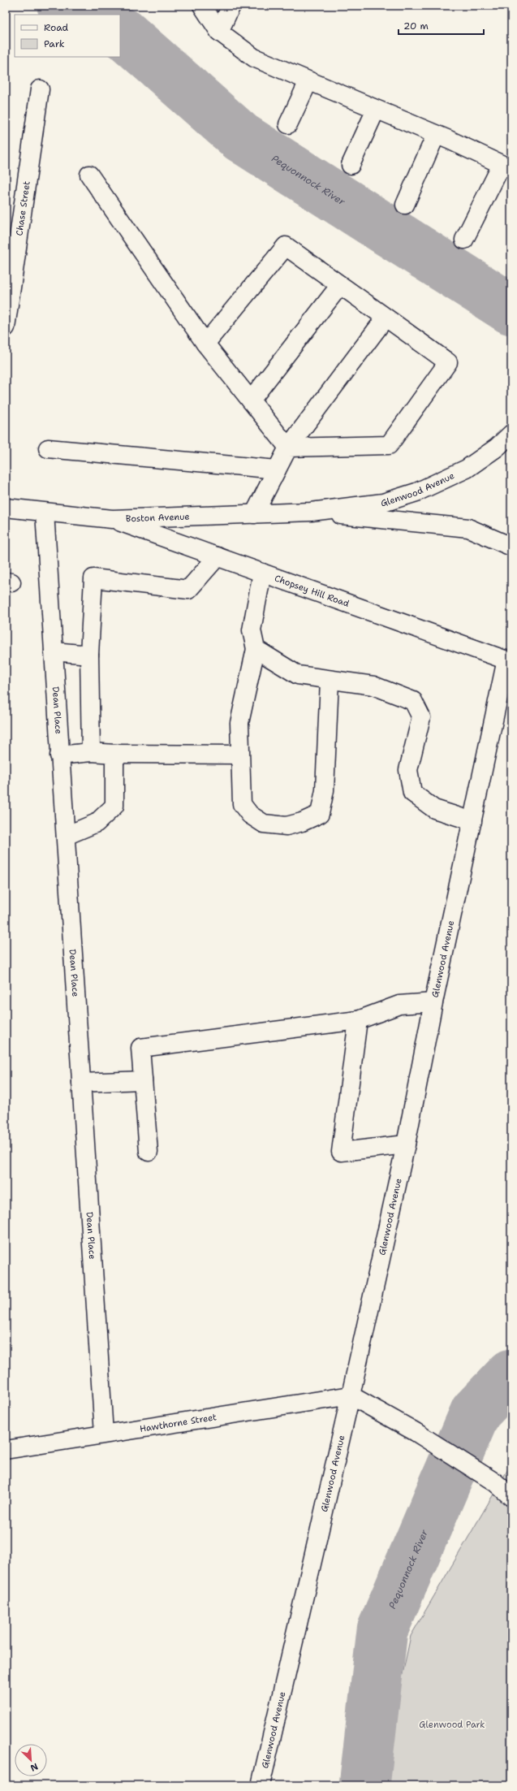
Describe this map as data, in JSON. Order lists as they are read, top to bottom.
{
  "streets": {
    "street": [
      "Chase Street",
      "Glenwood Avenue",
      "Boston Avenue",
      "Chopsey Hill Road",
      "Dean Place",
      "Hawthorne Street"
    ]
  },
  "crossings": [
    ["Glenwood Avenue", "Boston Avenue"],
    ["Glenwood Avenue", "Chopsey Hill Road"],
    ["Glenwood Avenue", "Hawthorne Street"],
    ["Boston Avenue", "Chopsey Hill Road"],
    ["Boston Avenue", "Dean Place"],
    ["Dean Place", "Hawthorne Street"]
  ],
  "water": ["Pequonnock River"],
  "parks": ["Glenwood Park"],
  "legend": ["Road", "Park"],
  "scale_bar": "20 m",
  "north": "bottom right"
}
